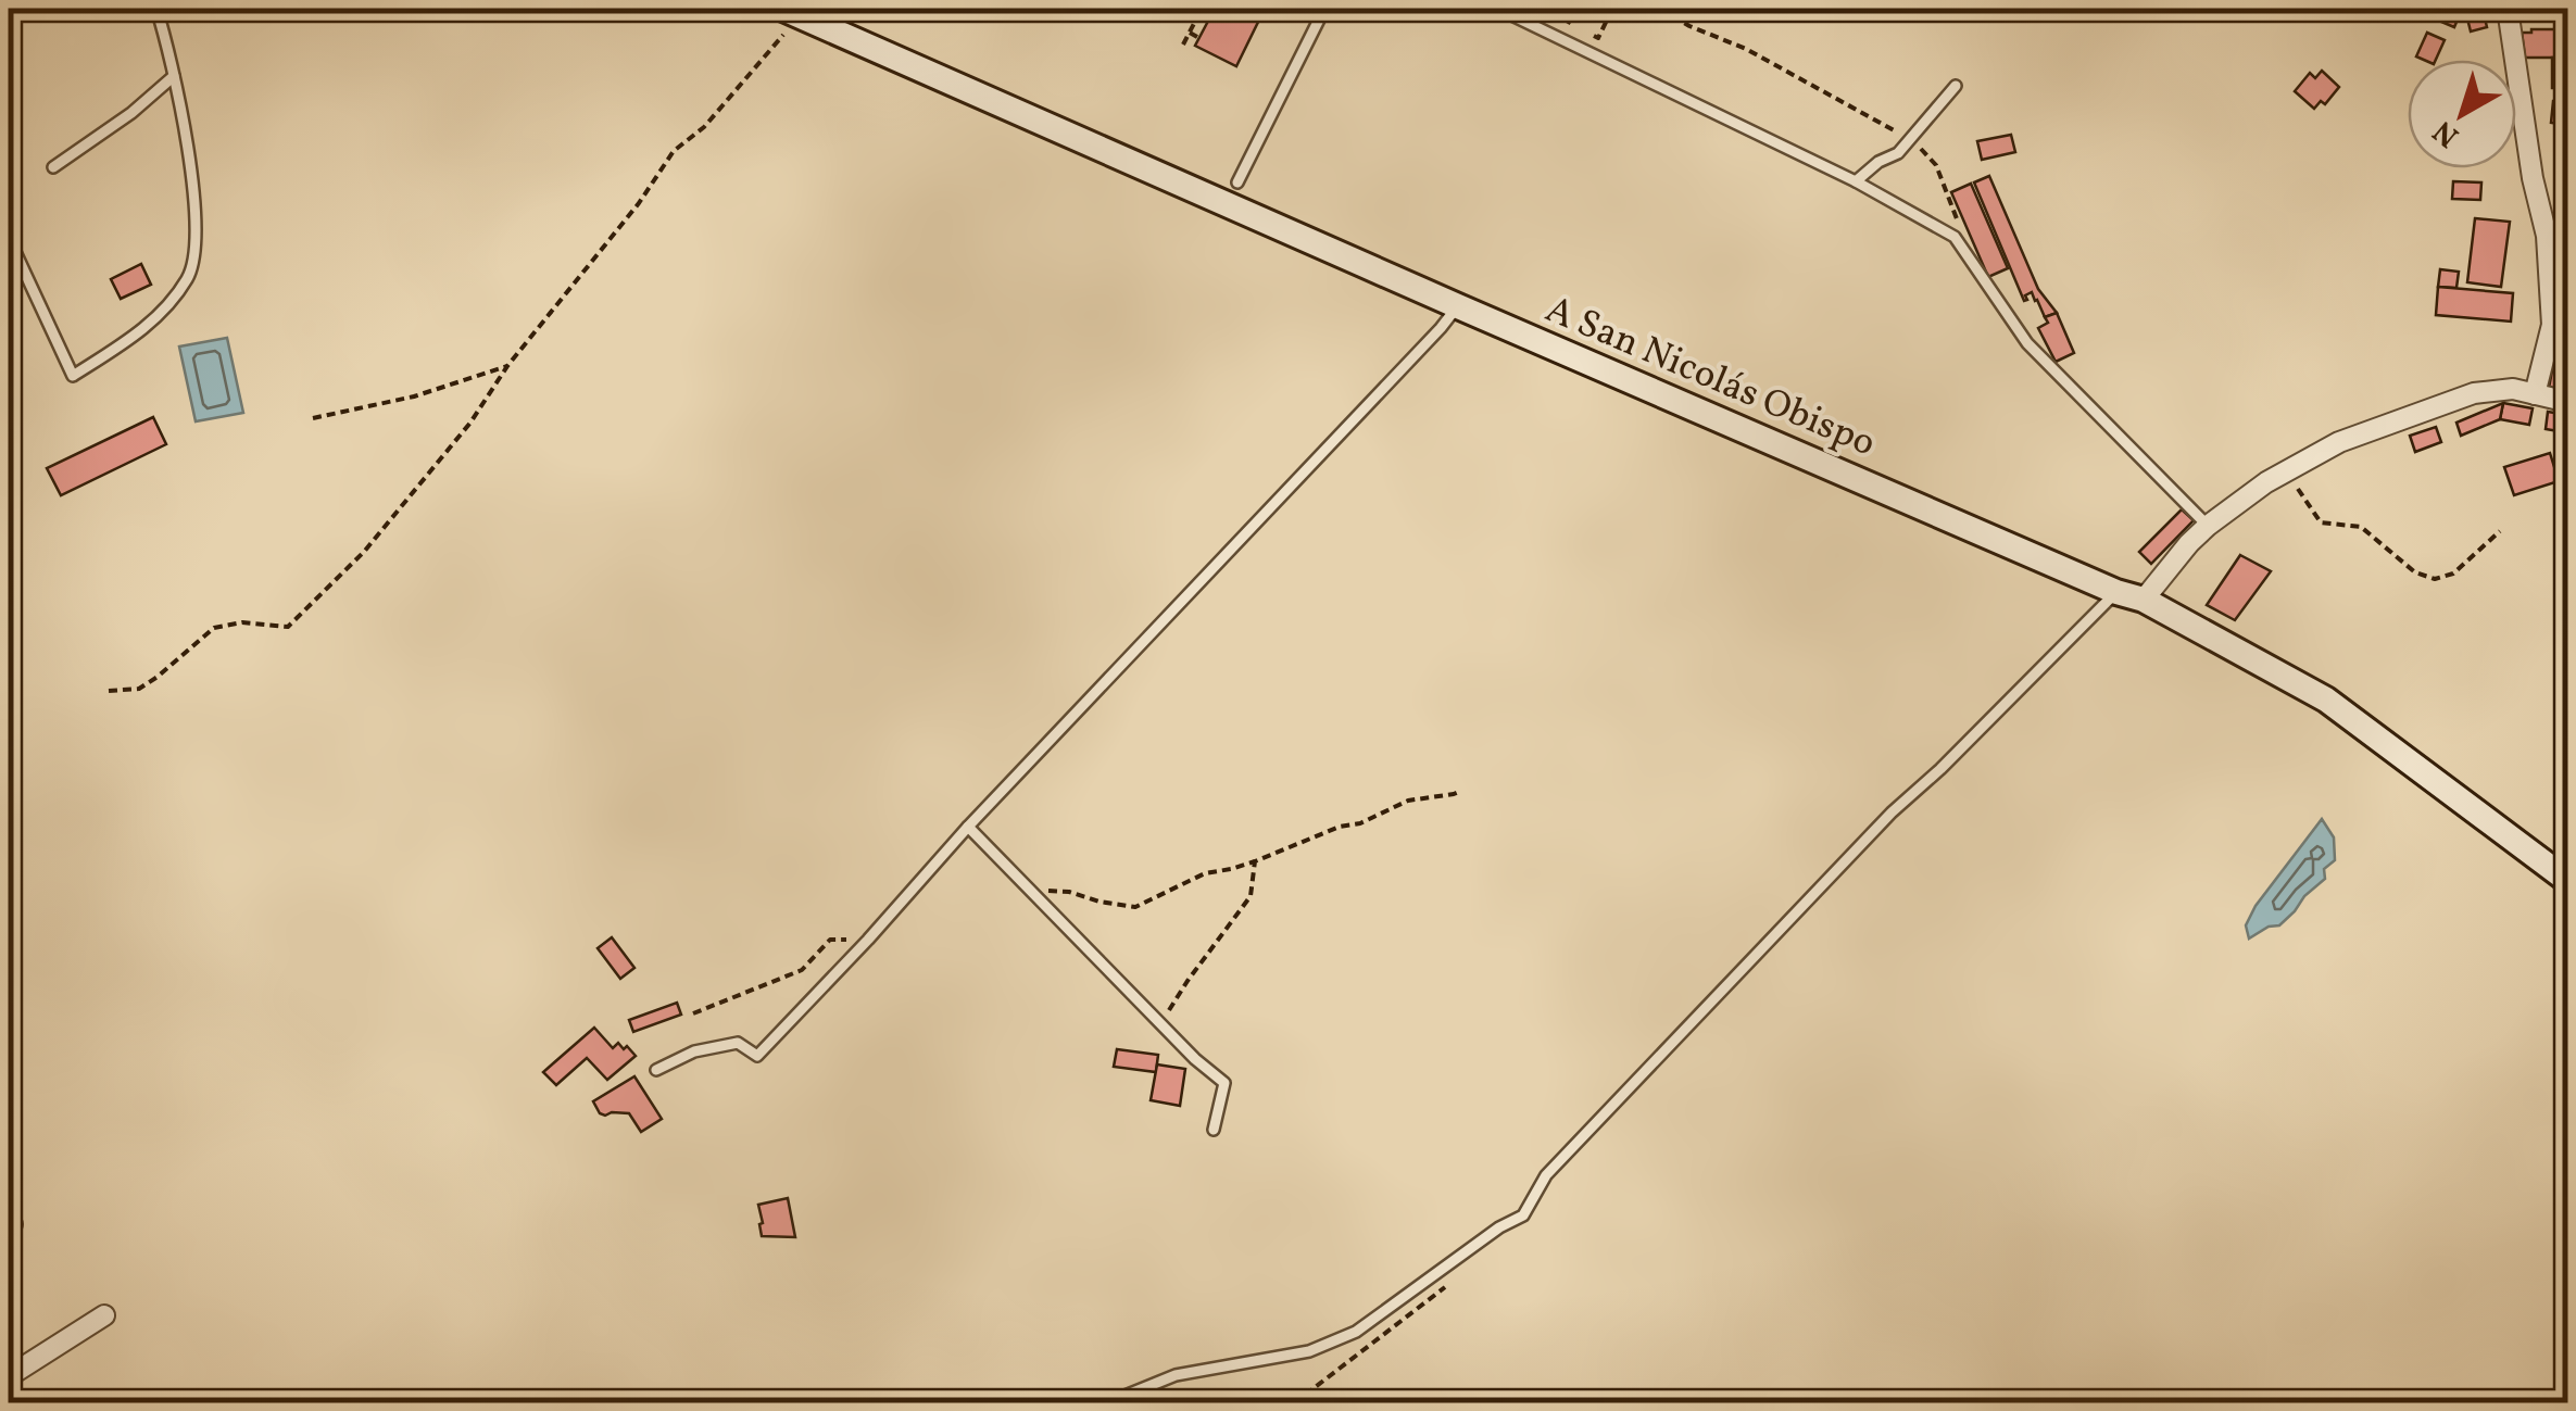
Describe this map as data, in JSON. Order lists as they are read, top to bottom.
{
  "streets": {
    "main road": ["A San Nicolás Obispo"]
  },
  "north": "bottom left"
}
